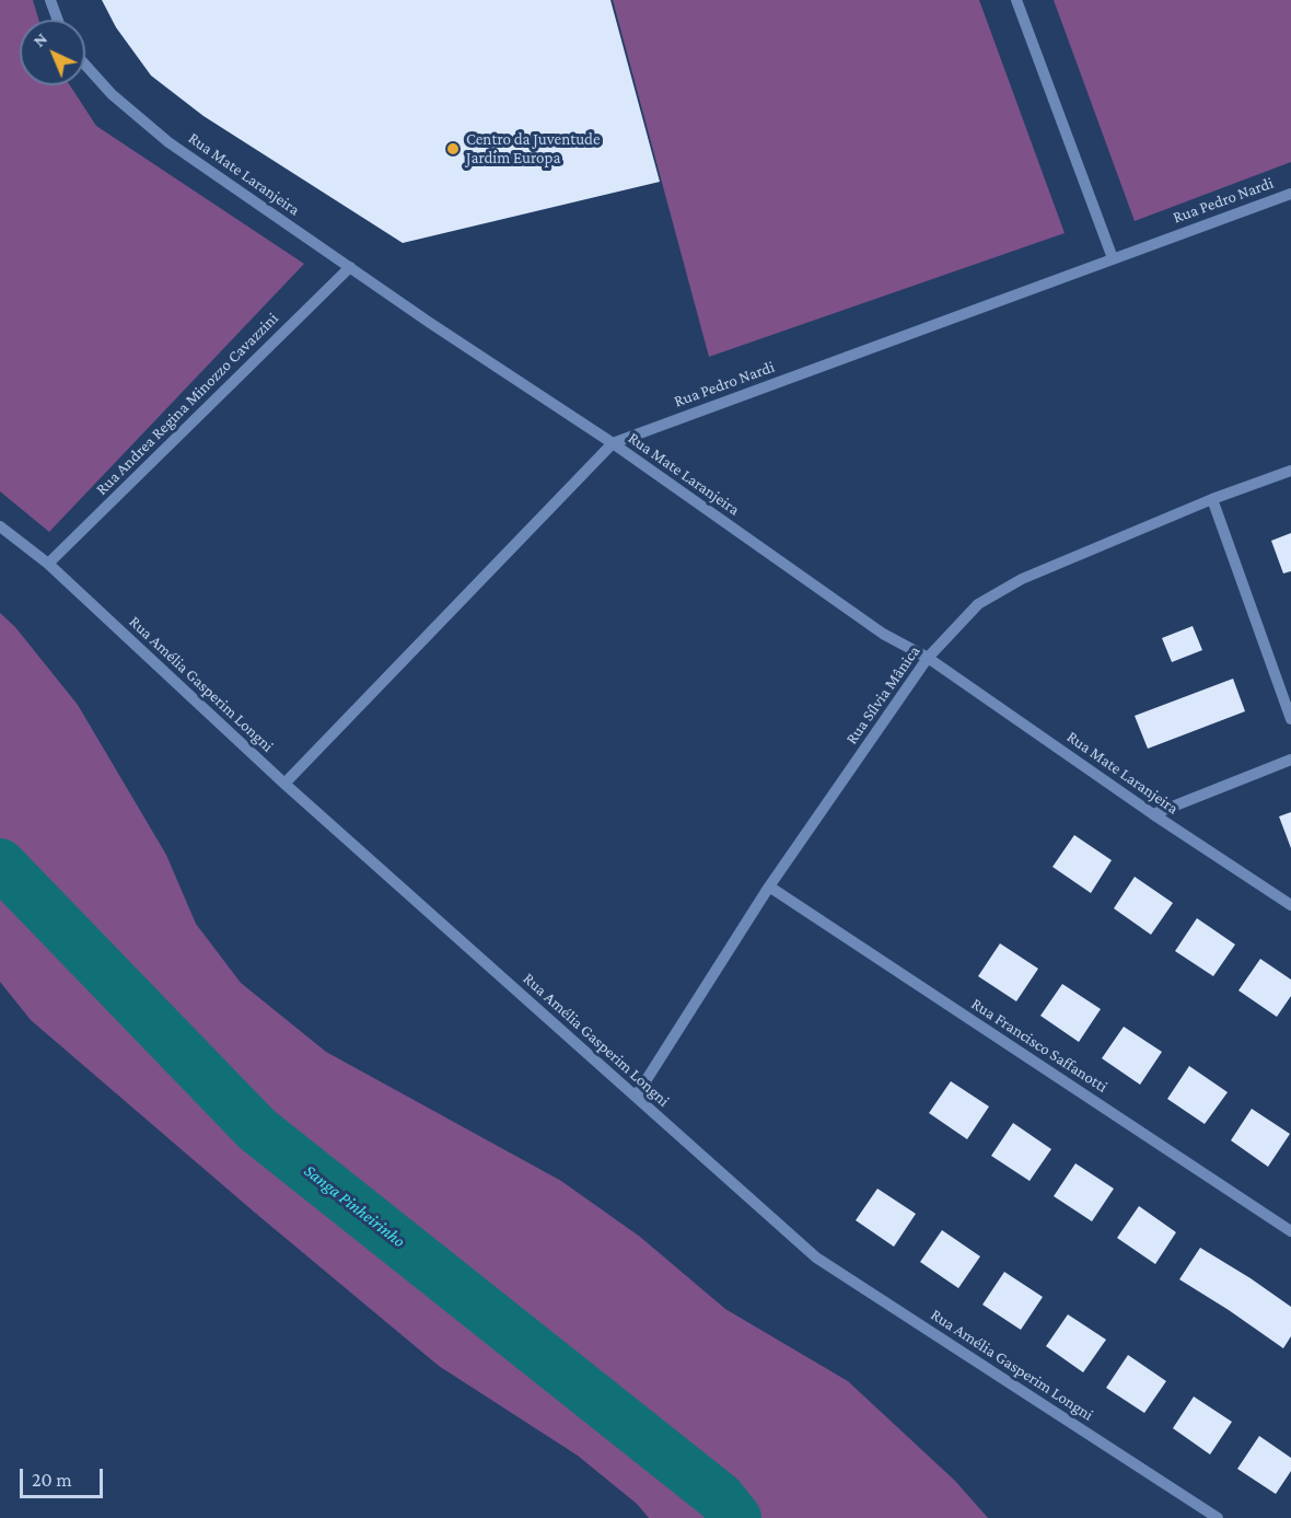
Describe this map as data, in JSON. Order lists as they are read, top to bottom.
{
  "streets": {
    "street": [
      "Rua Mate Laranjeira",
      "Rua Pedro Nardi",
      "Rua Andrea Regina Minozzo Cavazzini",
      "Rua Amélia Gasperim Longni",
      "Rua Sílvia Mânica",
      "Rua Francisco Saffanotti"
    ]
  },
  "crossings": [
    ["Rua Mate Laranjeira", "Rua Pedro Nardi"],
    ["Rua Mate Laranjeira", "Rua Andrea Regina Minozzo Cavazzini"],
    ["Rua Mate Laranjeira", "Rua Sílvia Mânica"],
    ["Rua Pedro Nardi", "Rua Amélia Gasperim Longni"],
    ["Rua Andrea Regina Minozzo Cavazzini", "Rua Amélia Gasperim Longni"],
    ["Rua Amélia Gasperim Longni", "Rua Sílvia Mânica"],
    ["Rua Sílvia Mânica", "Rua Francisco Saffanotti"]
  ],
  "water": ["Sanga Pinheirinho"],
  "places": ["Centro da Juventude Jardim Europa"],
  "scale_bar": "20 m",
  "north": "top left"
}
